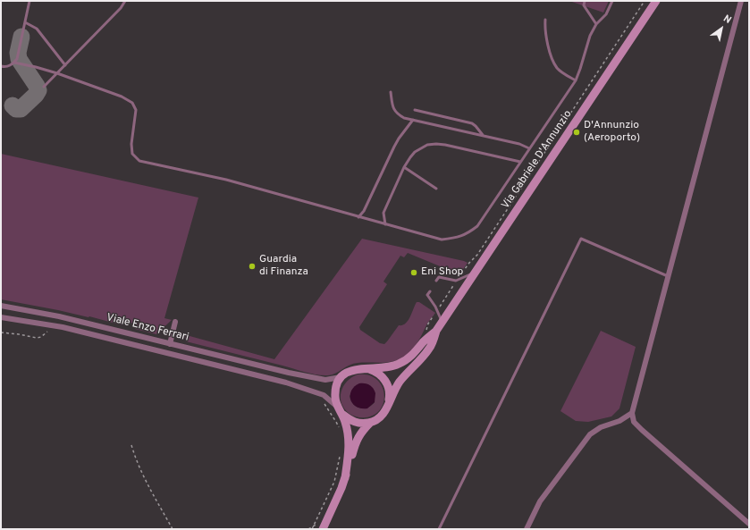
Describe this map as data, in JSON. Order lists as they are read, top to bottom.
{
  "streets": {
    "main road": ["Via Gabriele D'Annunzio"],
    "street": ["Viale Enzo Ferrari"]
  },
  "places": ["D'Annunzio (Aeroporto)", "Guardia di Finanza", "Eni Shop"],
  "north": "top right"
}
